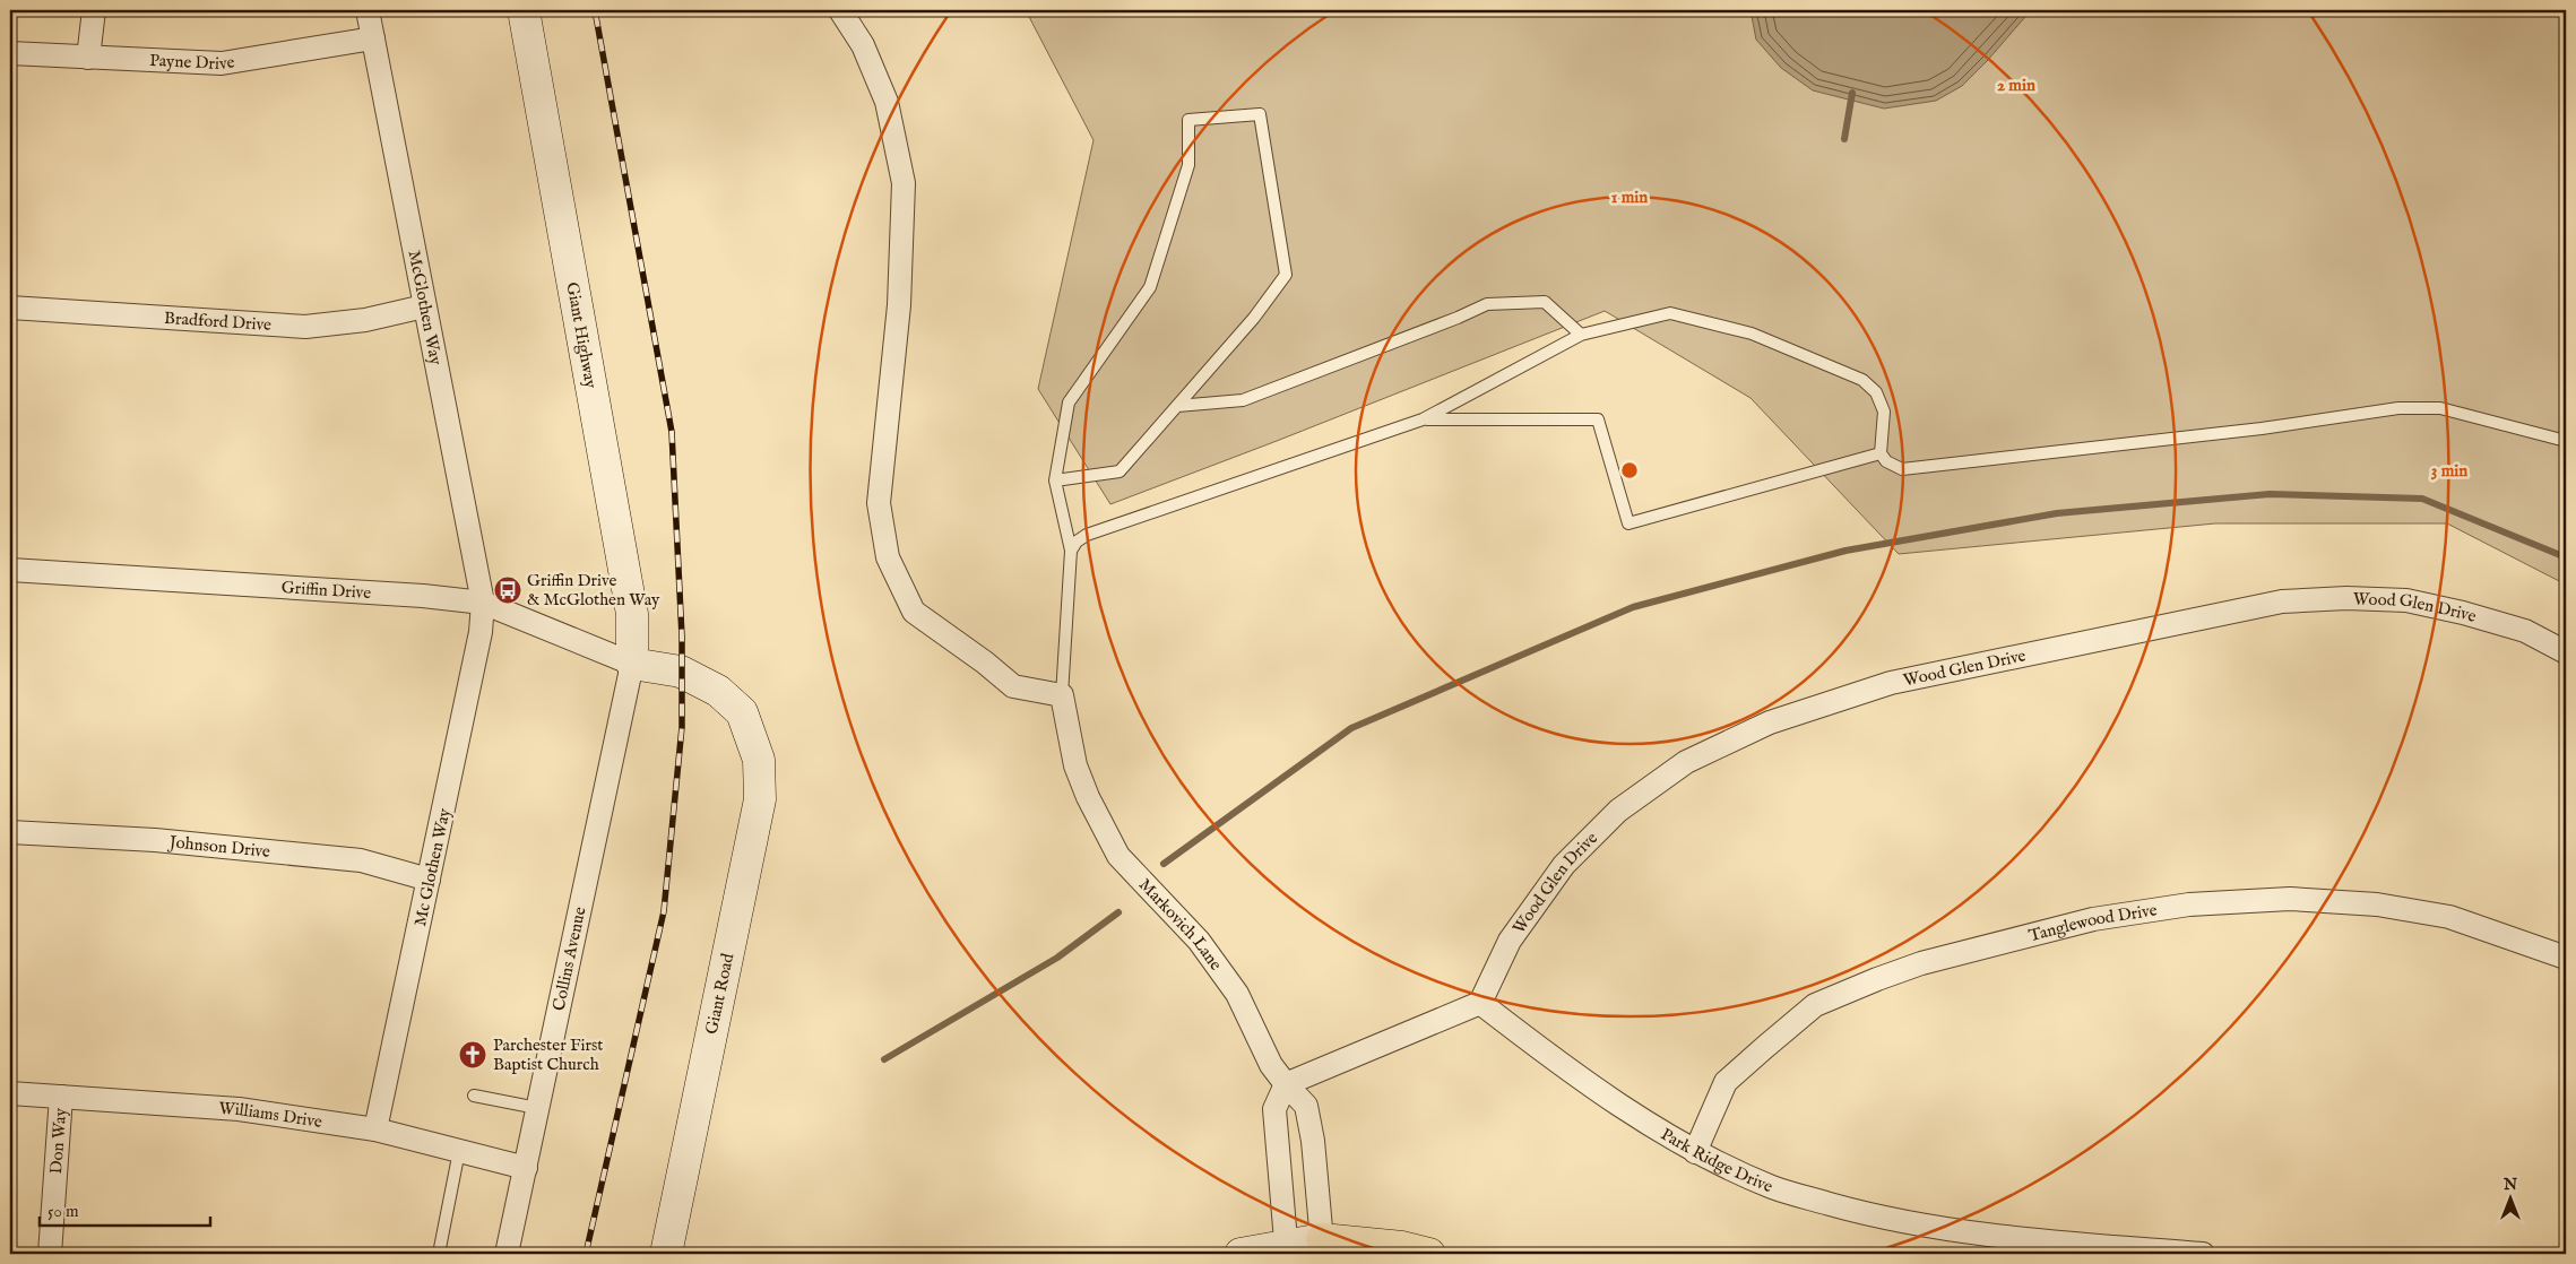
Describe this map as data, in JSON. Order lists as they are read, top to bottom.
{
  "streets": {
    "street": [
      "Payne Drive",
      "McGlothen Way",
      "Bradford Drive",
      "Giant Highway",
      "Griffin Drive",
      "Wood Glen Drive",
      "Johnson Drive",
      "Mc Glothen Way",
      "Tanglewood Drive",
      "Markovich Lane",
      "Collins Avenue",
      "Giant Road",
      "Williams Drive",
      "Don Way",
      "Park Ridge Drive"
    ]
  },
  "crossings": [
    ["Payne Drive", "McGlothen Way"],
    ["McGlothen Way", "Bradford Drive"],
    ["McGlothen Way", "Griffin Drive"],
    ["McGlothen Way", "Mc Glothen Way"],
    ["Giant Highway", "Griffin Drive"],
    ["Giant Highway", "Collins Avenue"],
    ["Giant Highway", "Giant Road"],
    ["Griffin Drive", "Mc Glothen Way"],
    ["Griffin Drive", "Collins Avenue"],
    ["Griffin Drive", "Giant Road"],
    ["Wood Glen Drive", "Park Ridge Drive"],
    ["Johnson Drive", "Mc Glothen Way"],
    ["Mc Glothen Way", "Williams Drive"],
    ["Tanglewood Drive", "Park Ridge Drive"],
    ["Collins Avenue", "Giant Road"],
    ["Collins Avenue", "Williams Drive"],
    ["Williams Drive", "Don Way"]
  ],
  "places": {
    "bus stop": ["Griffin Drive & McGlothen Way"],
    "church": ["Parchester First Baptist Church"]
  },
  "scale_bar": "50 m",
  "north": "top",
  "rings": ["2 min", "1 min", "3 min"]
}
